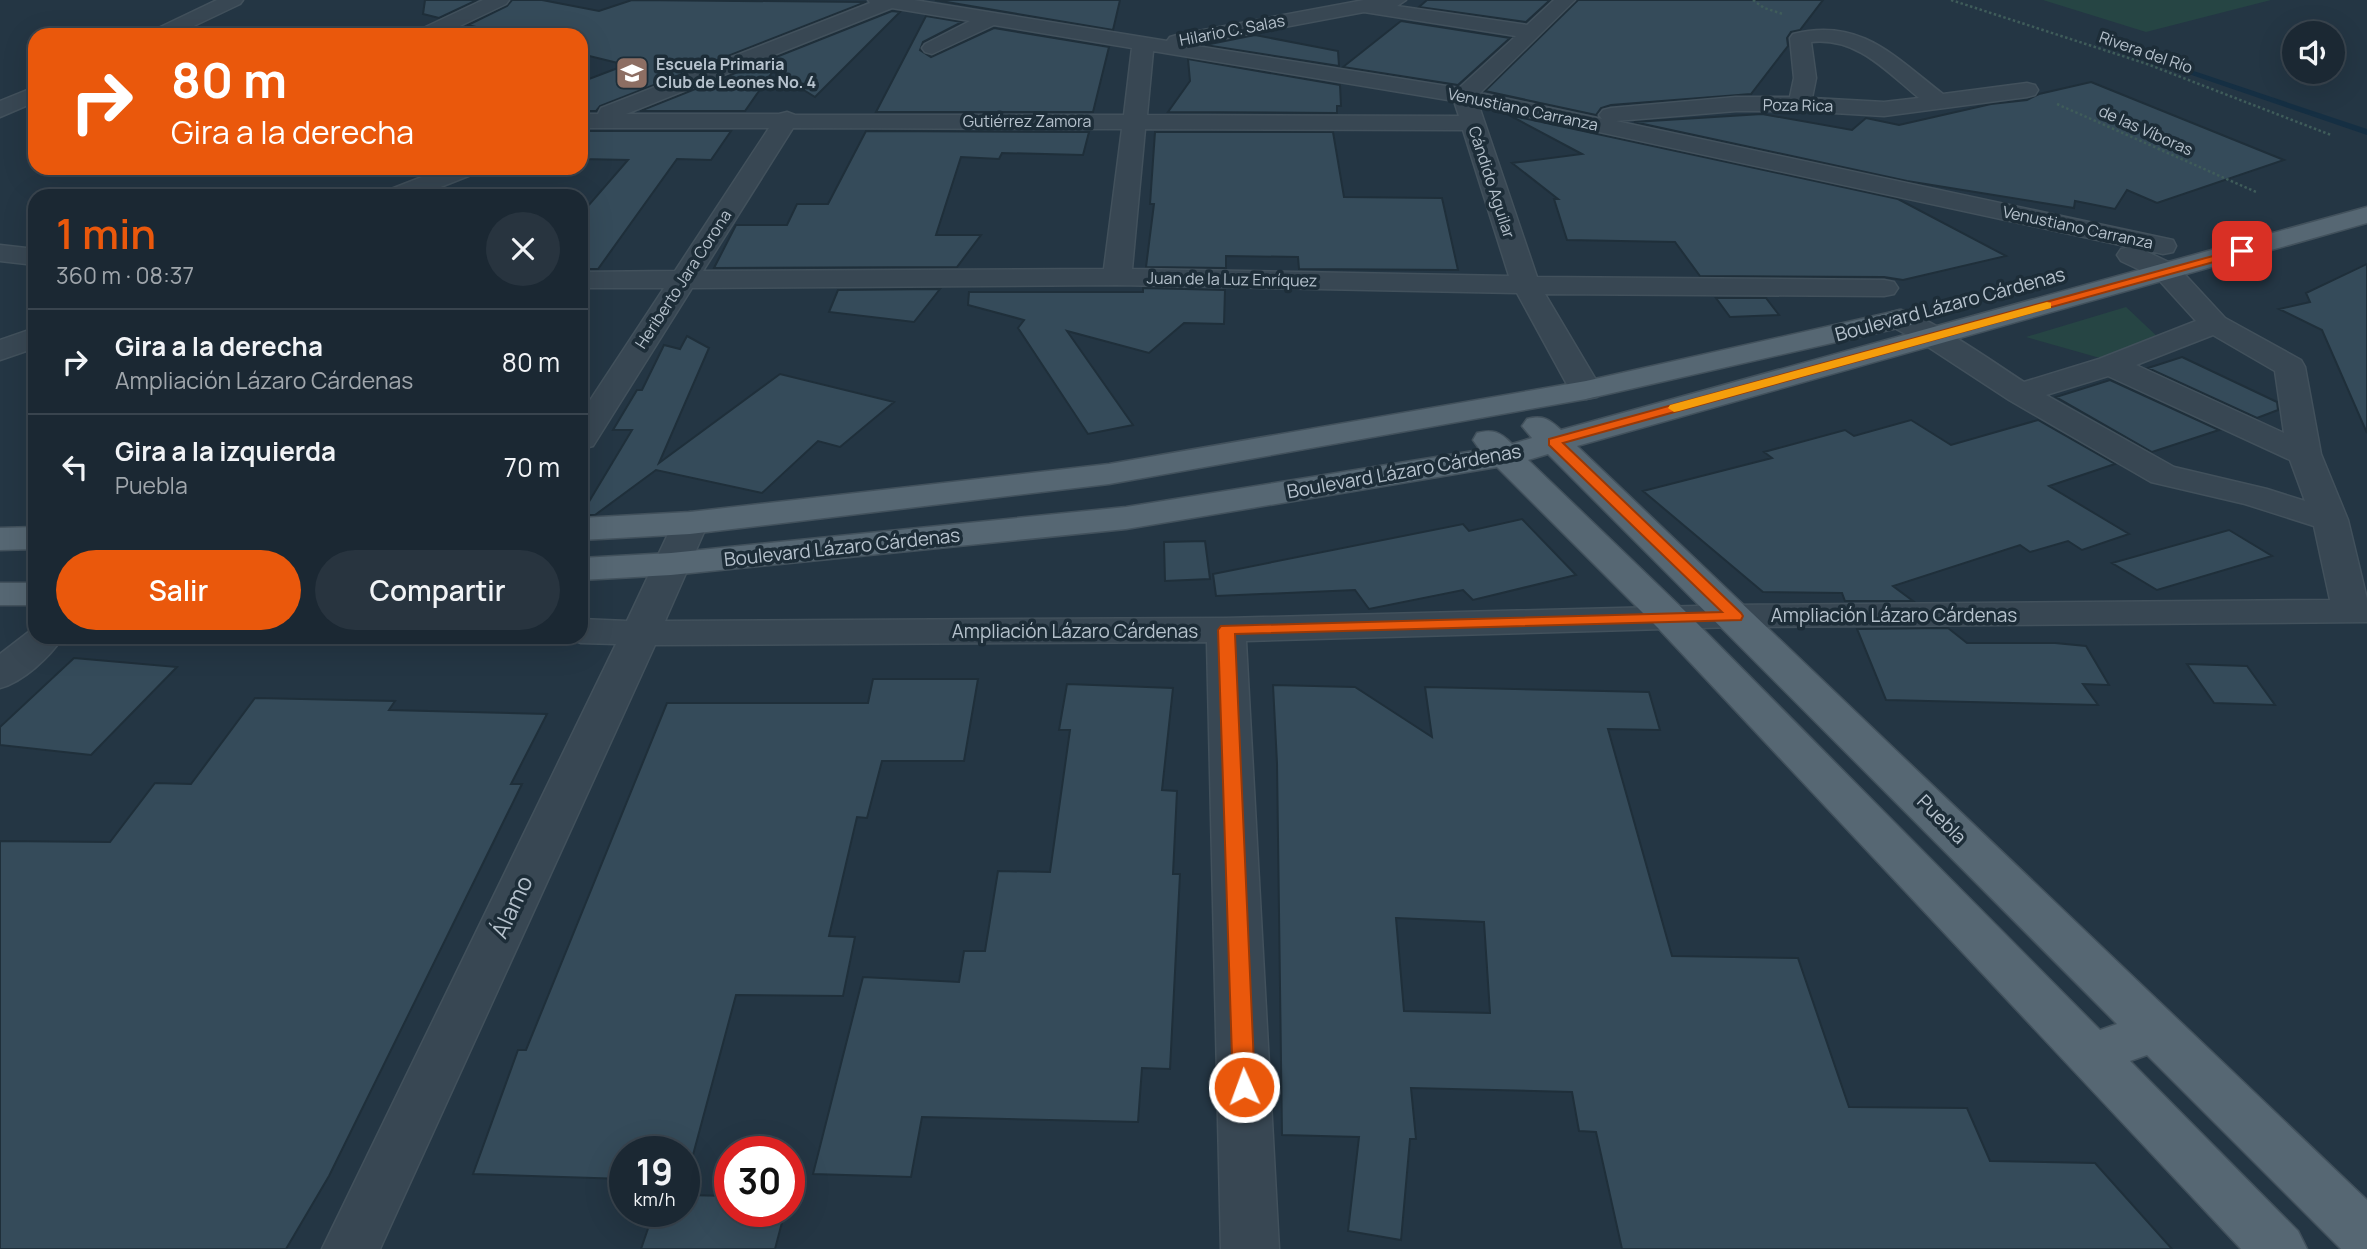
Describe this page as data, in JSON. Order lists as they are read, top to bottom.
{
  "streets": {
    "main road": ["Boulevard Lázaro Cárdenas", "Puebla"],
    "street": [
      "Hilario C. Salas",
      "Poza Rica",
      "Venustiano Carranza",
      "Gutiérrez Zamora",
      "Cándido Aguilar",
      "Heriberto Jara Corona",
      "Juan de la Luz Enríquez",
      "Ampliación Lázaro Cárdenas",
      "Álamo"
    ],
    "path": ["Rivera del Río", "de las Víboras"]
  },
  "crossings": [
    ["Hilario C. Salas", "Venustiano Carranza"],
    ["Poza Rica", "Venustiano Carranza"],
    ["Poza Rica", "de las Víboras"],
    ["Venustiano Carranza", "Cándido Aguilar"],
    ["Venustiano Carranza", "Boulevard Lázaro Cárdenas"],
    ["Gutiérrez Zamora", "Cándido Aguilar"],
    ["Gutiérrez Zamora", "Heriberto Jara Corona"],
    ["Cándido Aguilar", "Juan de la Luz Enríquez"],
    ["Cándido Aguilar", "Boulevard Lázaro Cárdenas"],
    ["Heriberto Jara Corona", "Juan de la Luz Enríquez"],
    ["Boulevard Lázaro Cárdenas", "Puebla"],
    ["Boulevard Lázaro Cárdenas", "Álamo"],
    ["Ampliación Lázaro Cárdenas", "Puebla"],
    ["Ampliación Lázaro Cárdenas", "Álamo"]
  ],
  "places": {
    "school or university": ["Escuela Primaria Club de Leones No. 4"]
  },
  "page": {
    "turn": ["80 m", "Gira a la derecha"],
    "heading": ["1 min", "360 m · 08:37"],
    "list": [
      {
        "name": "Gira a la derecha",
        "note": "Ampliación Lázaro Cárdenas",
        "value": "80 m"
      },
      {
        "name": "Gira a la izquierda",
        "note": "Puebla",
        "value": "70 m"
      }
    ],
    "buttons": ["Salir", "Compartir"],
    "speed": "19 km/h",
    "limit": "30"
  }
}
